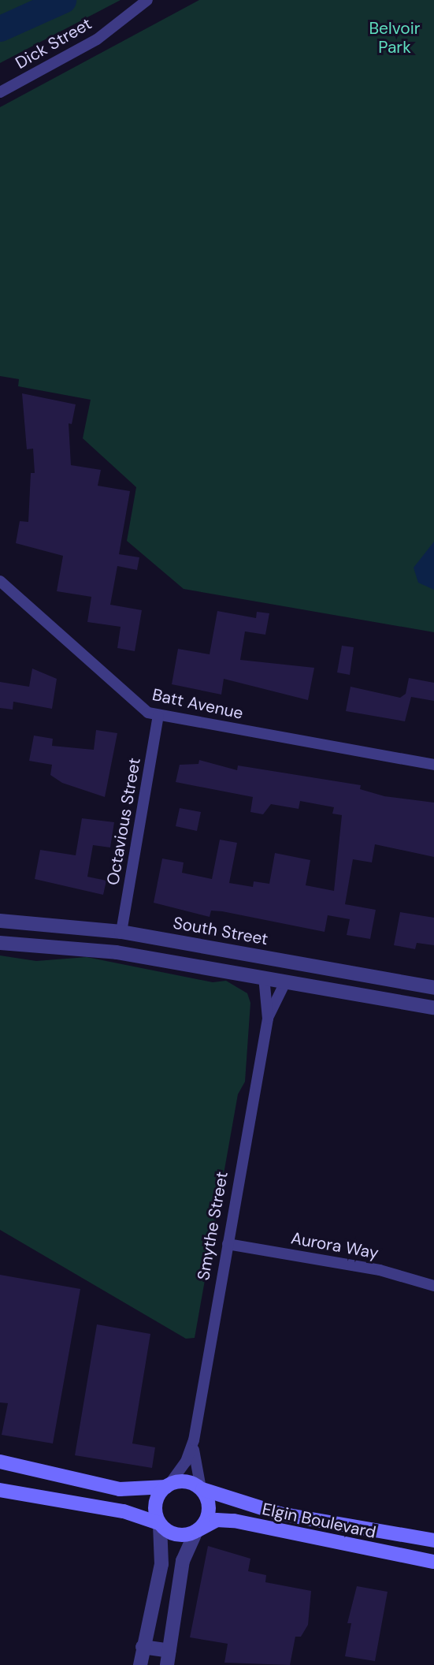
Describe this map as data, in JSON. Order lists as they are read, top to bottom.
{
  "streets": {
    "main road": ["Elgin Boulevard"],
    "street": [
      "Dick Street",
      "Batt Avenue",
      "Octavious Street",
      "South Street",
      "Smythe Street",
      "Aurora Way"
    ]
  },
  "crossings": [
    ["Batt Avenue", "Octavious Street"],
    ["Octavious Street", "South Street"],
    ["Smythe Street", "Aurora Way"],
    ["Smythe Street", "Elgin Boulevard"]
  ],
  "parks": ["Belvoir Park"]
}
